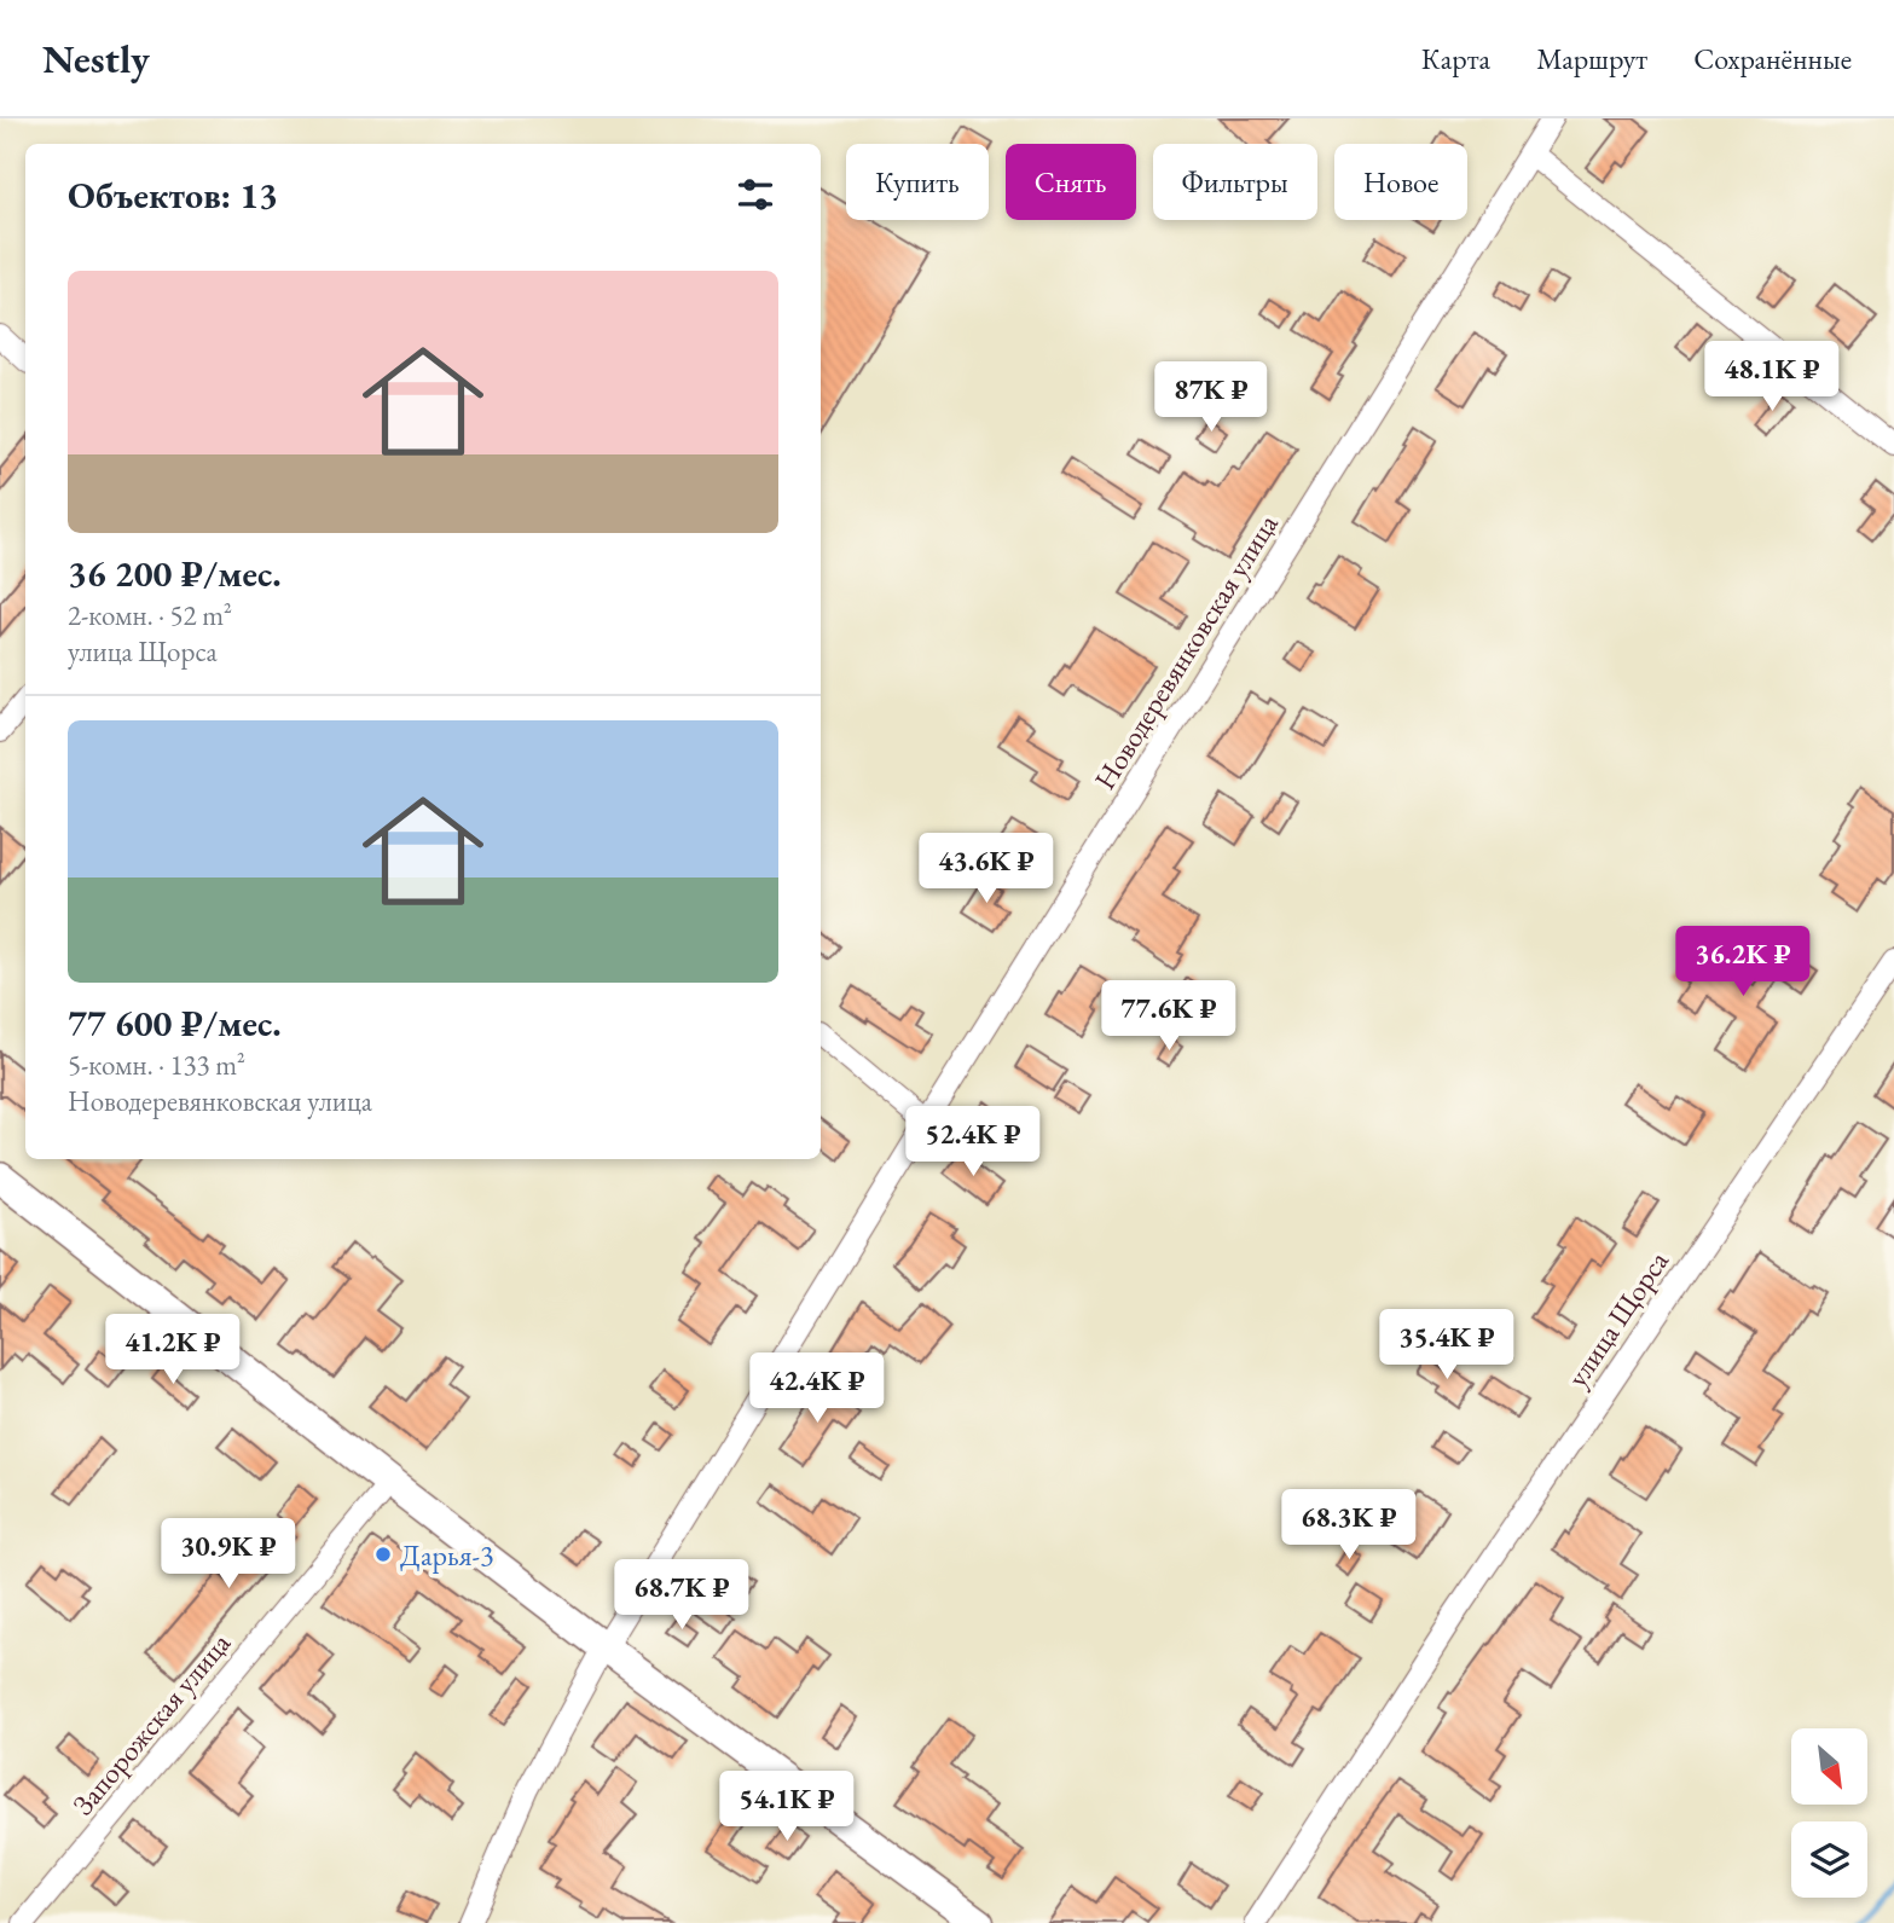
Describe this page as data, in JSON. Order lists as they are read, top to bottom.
{
  "streets": {
    "street": ["Новодеревянковская улица", "улица Щорса", "Запорожская улица"]
  },
  "places": ["Дарья-3"],
  "north": "bottom right",
  "page": {
    "header": "Nestly",
    "nav": ["Карта", "Маршрут", "Сохранённые"],
    "chip": [
      "Купить",
      "Снять",
      "Фильтры",
      "Новое"
    ],
    "heading": "Объектов: 13",
    "list": [
      {
        "name": "36 200 ₽/мес.",
        "note": "2-комн. · 52 m² · улица Щорса"
      },
      {
        "name": "77 600 ₽/мес.",
        "note": "5-комн. · 133 m² · Новодеревянковская улица"
      }
    ],
    "price": [
      "48.1K ₽",
      "87K ₽",
      "43.6K ₽",
      "36.2K ₽",
      "77.6K ₽",
      "52.4K ₽",
      "35.4K ₽",
      "41.2K ₽",
      "42.4K ₽",
      "68.3K ₽",
      "30.9K ₽",
      "68.7K ₽",
      "54.1K ₽"
    ]
  }
}
